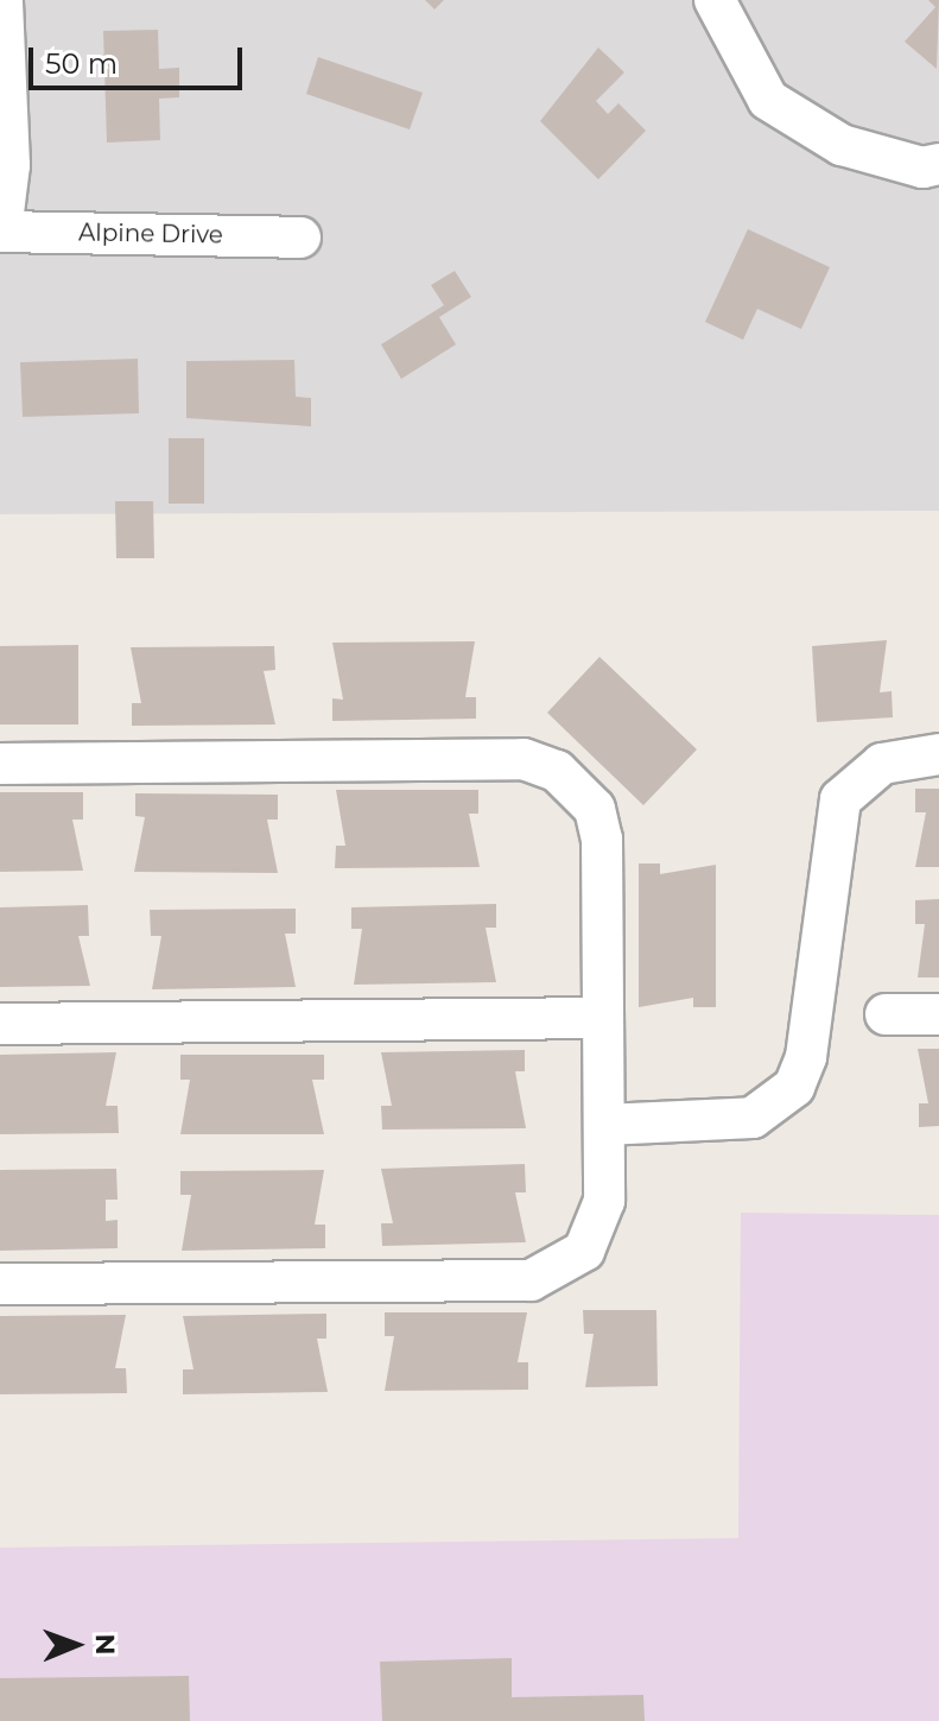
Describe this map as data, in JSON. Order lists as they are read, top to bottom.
{
  "streets": {
    "street": ["Alpine Drive"]
  },
  "scale_bar": "50 m",
  "north": "right"
}
